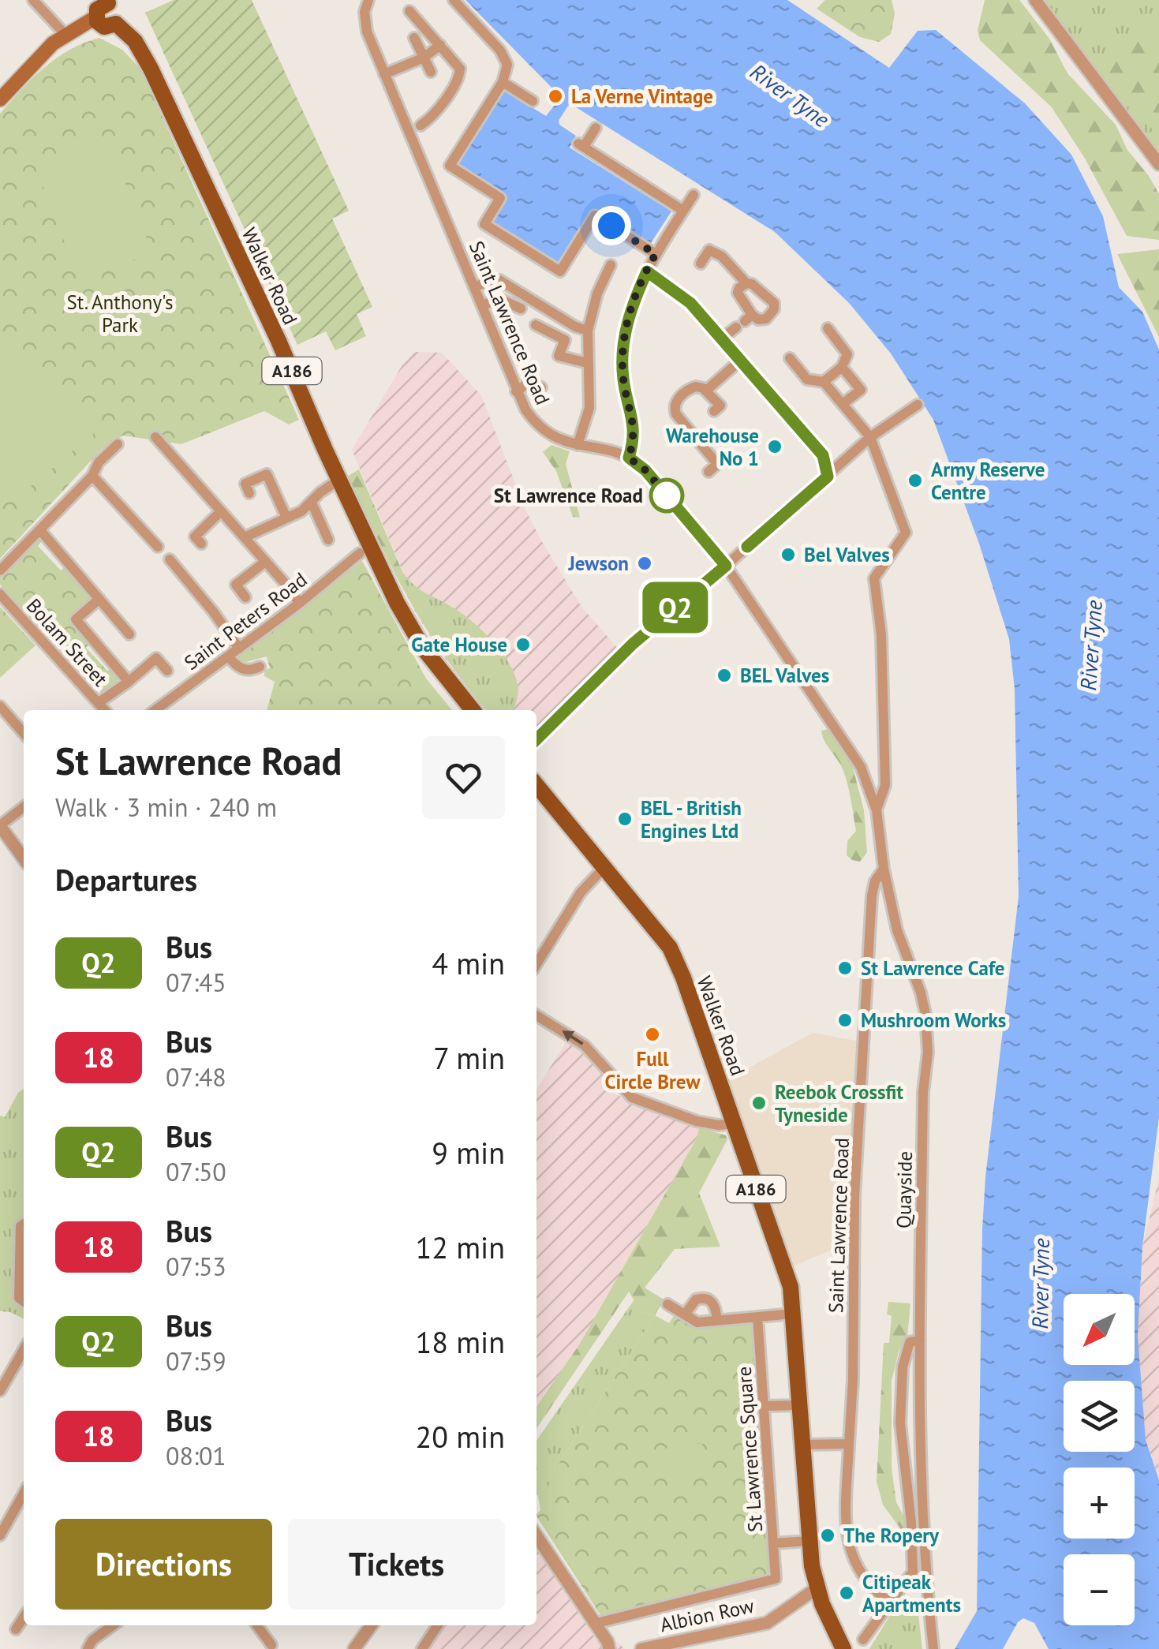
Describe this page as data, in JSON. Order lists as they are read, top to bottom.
{
  "streets": {
    "main road": ["Walker Road", "A186"],
    "street": [
      "Saint Lawrence Road",
      "Saint Peters Road",
      "Bolam Street",
      "Quayside",
      "St Lawrence Square",
      "Albion Row"
    ]
  },
  "crossings": [
    ["Walker Road", "Albion Row"],
    ["Saint Lawrence Road", "Quayside"]
  ],
  "water": ["River Tyne"],
  "parks": ["St. Anthony's Park"],
  "places": [
    "La Verne Vintage",
    "Warehouse No 1",
    "Army Reserve Centre",
    "St Lawrence Road",
    "Bel Valves",
    "Jewson",
    "Gate House",
    "BEL Valves",
    "BEL - British Engines Ltd",
    "St Lawrence Cafe",
    "Mushroom Works",
    "Full Circle Brew",
    "Reebok Crossfit Tyneside",
    "The Ropery",
    "Citipeak Apartments"
  ],
  "lines": ["bus line Q2"],
  "north": "bottom left",
  "page": {
    "on_map": "Q2",
    "heading": [
      ["St Lawrence Road", "Walk · 3 min · 240 m"],
      "Departures"
    ],
    "list": [
      {
        "mark": "Q2",
        "name": "Bus",
        "note": "07:45",
        "value": "4 min"
      },
      {
        "mark": "18",
        "name": "Bus",
        "note": "07:48",
        "value": "7 min"
      },
      {
        "mark": "Q2",
        "name": "Bus",
        "note": "07:50",
        "value": "9 min"
      },
      {
        "mark": "18",
        "name": "Bus",
        "note": "07:53",
        "value": "12 min"
      },
      {
        "mark": "Q2",
        "name": "Bus",
        "note": "07:59",
        "value": "18 min"
      },
      {
        "mark": "18",
        "name": "Bus",
        "note": "08:01",
        "value": "20 min"
      }
    ],
    "map_buttons": ["+", "−"],
    "buttons": ["Directions", "Tickets"]
  }
}
